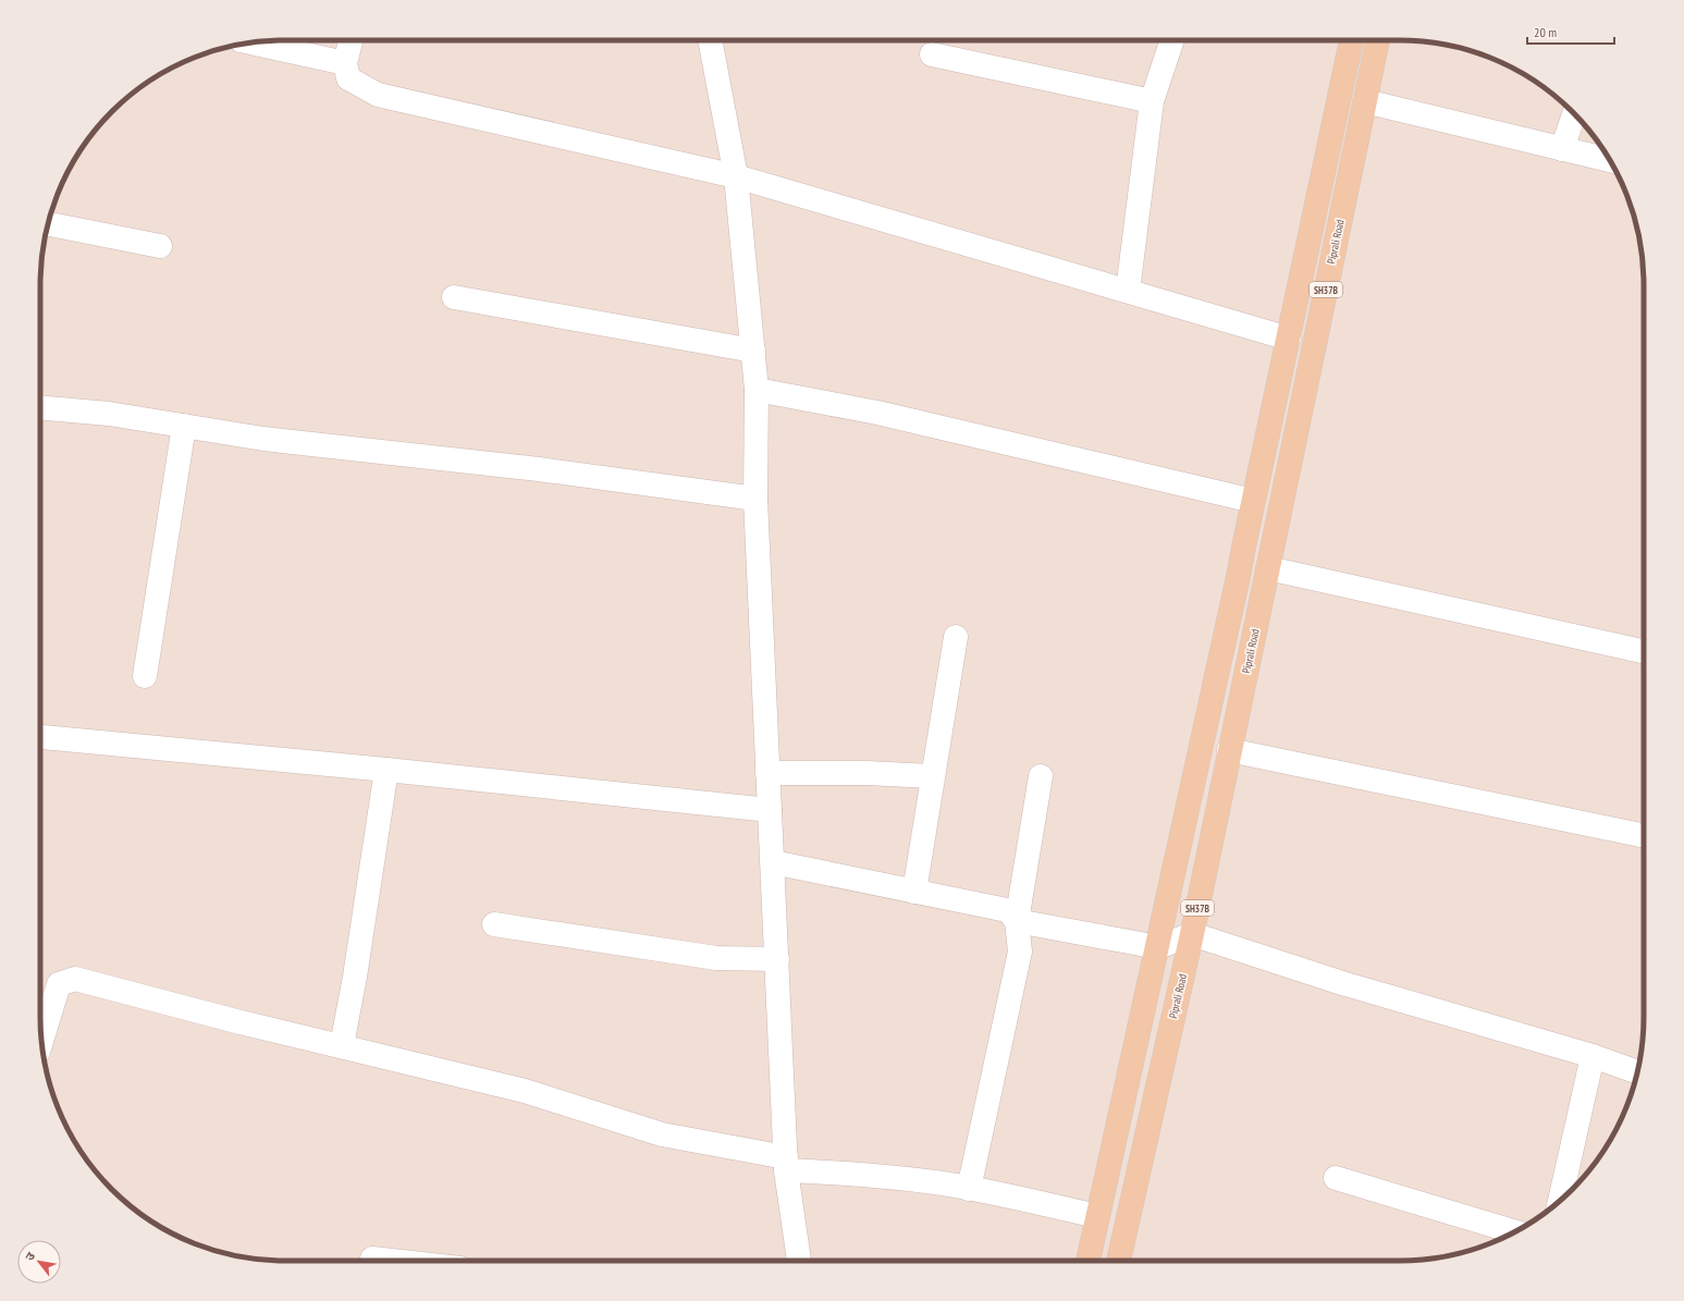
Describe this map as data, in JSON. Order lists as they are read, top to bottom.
{
  "streets": {
    "main road": ["Piprali Road", "SH37B"]
  },
  "scale_bar": "20 m",
  "north": "top left"
}
